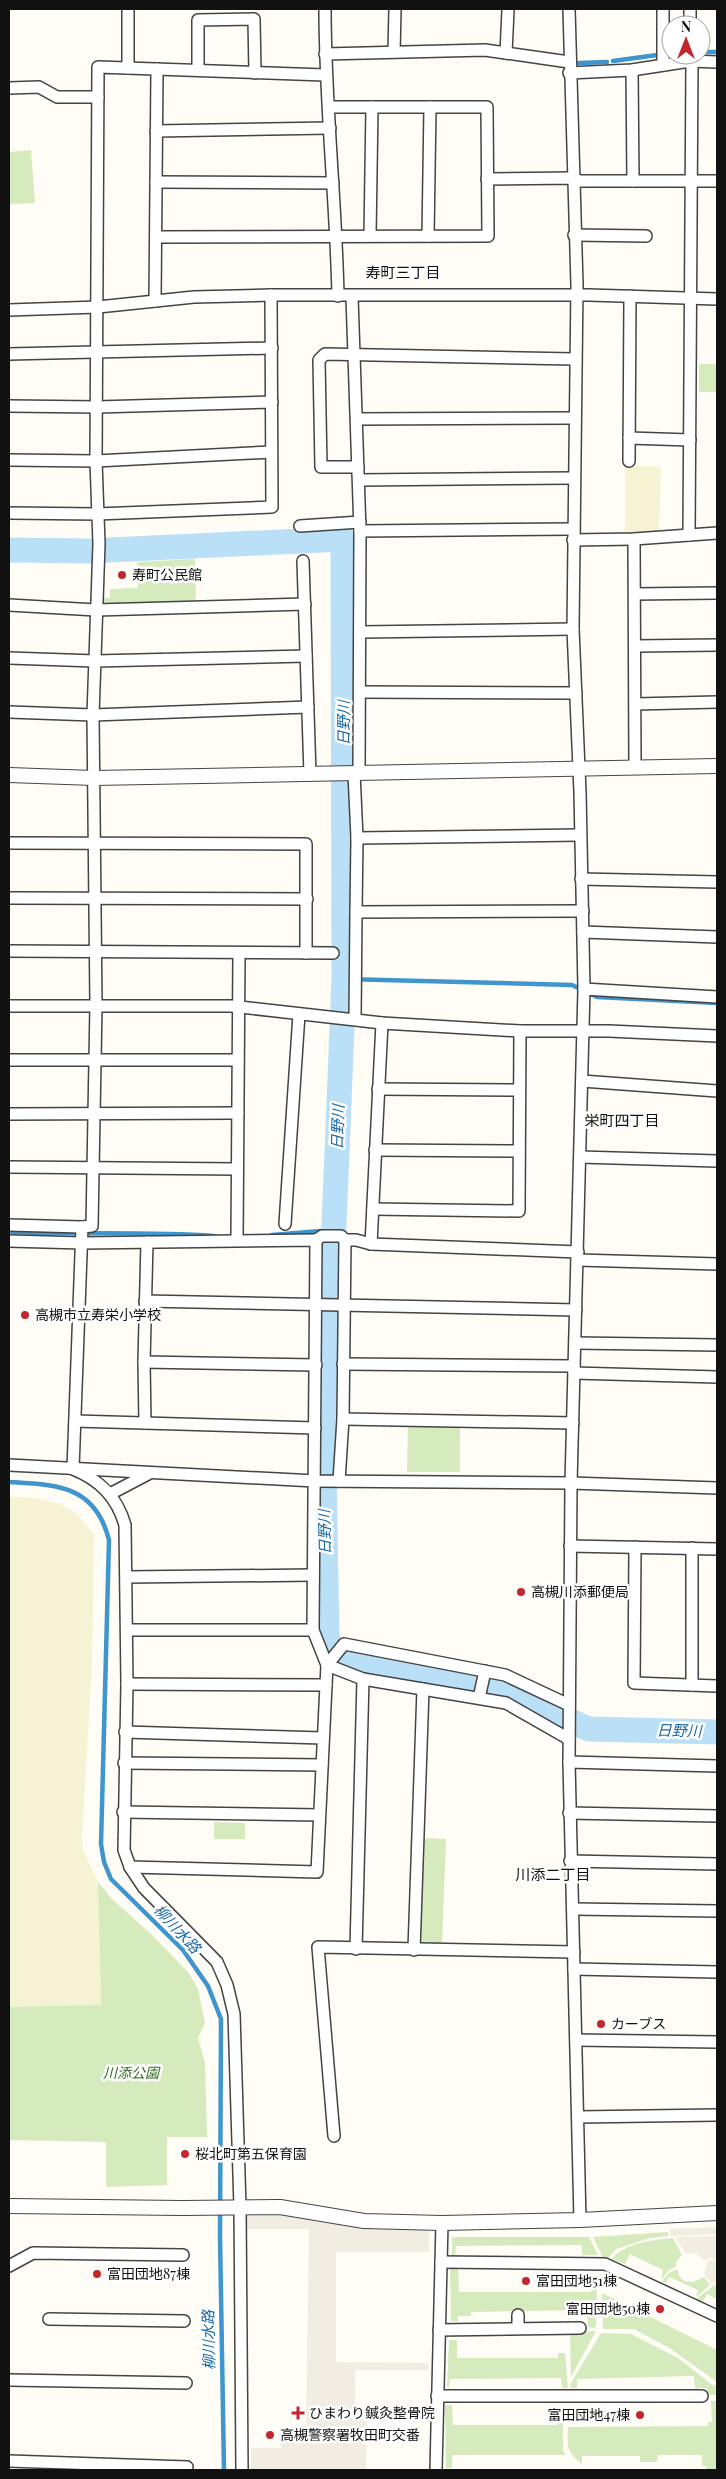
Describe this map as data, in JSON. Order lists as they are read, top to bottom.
{
  "districts": ["寿町三丁目", "栄町四丁目", "川添二丁目"],
  "water": ["日野川", "柳川水路"],
  "parks": ["川添公園"],
  "places": {
    "other": [
      "寿町公民館",
      "高槻市立寿栄小学校",
      "高槻川添郵便局",
      "カーブス",
      "桜北町第五保育園",
      "富田団地87棟",
      "富田団地51棟",
      "富田団地50棟",
      "富田団地47棟",
      "高槻警察署牧田町交番"
    ],
    "health": ["ひまわり鍼灸整骨院"]
  },
  "north": "top"
}
